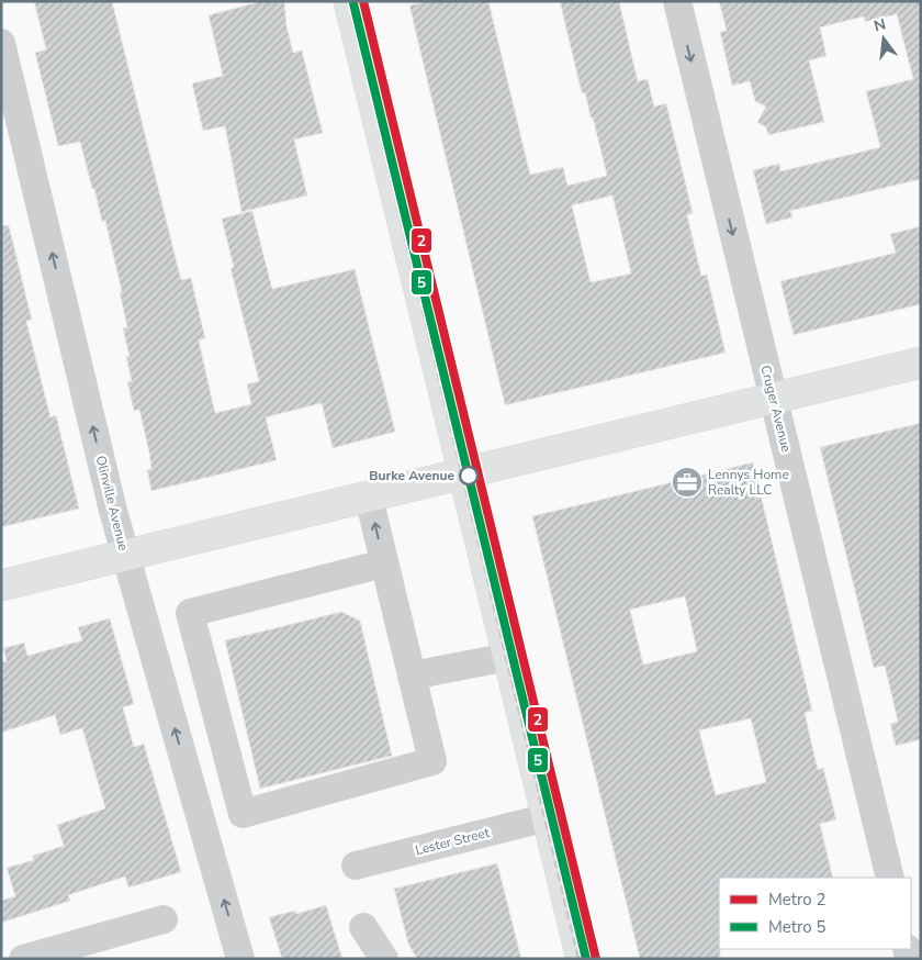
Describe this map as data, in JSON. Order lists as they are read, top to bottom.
{
  "streets": {
    "street": ["Cruger Avenue", "Olinville Avenue", "Lester Street"]
  },
  "one_way": ["Cruger Avenue", "Olinville Avenue"],
  "places": {
    "other": ["Burke Avenue"],
    "office": ["Lennys Home Realty LLC"]
  },
  "lines": ["metro line 2", "metro line 5"],
  "legend": ["Metro 2", "Metro 5"],
  "north": "top"
}
